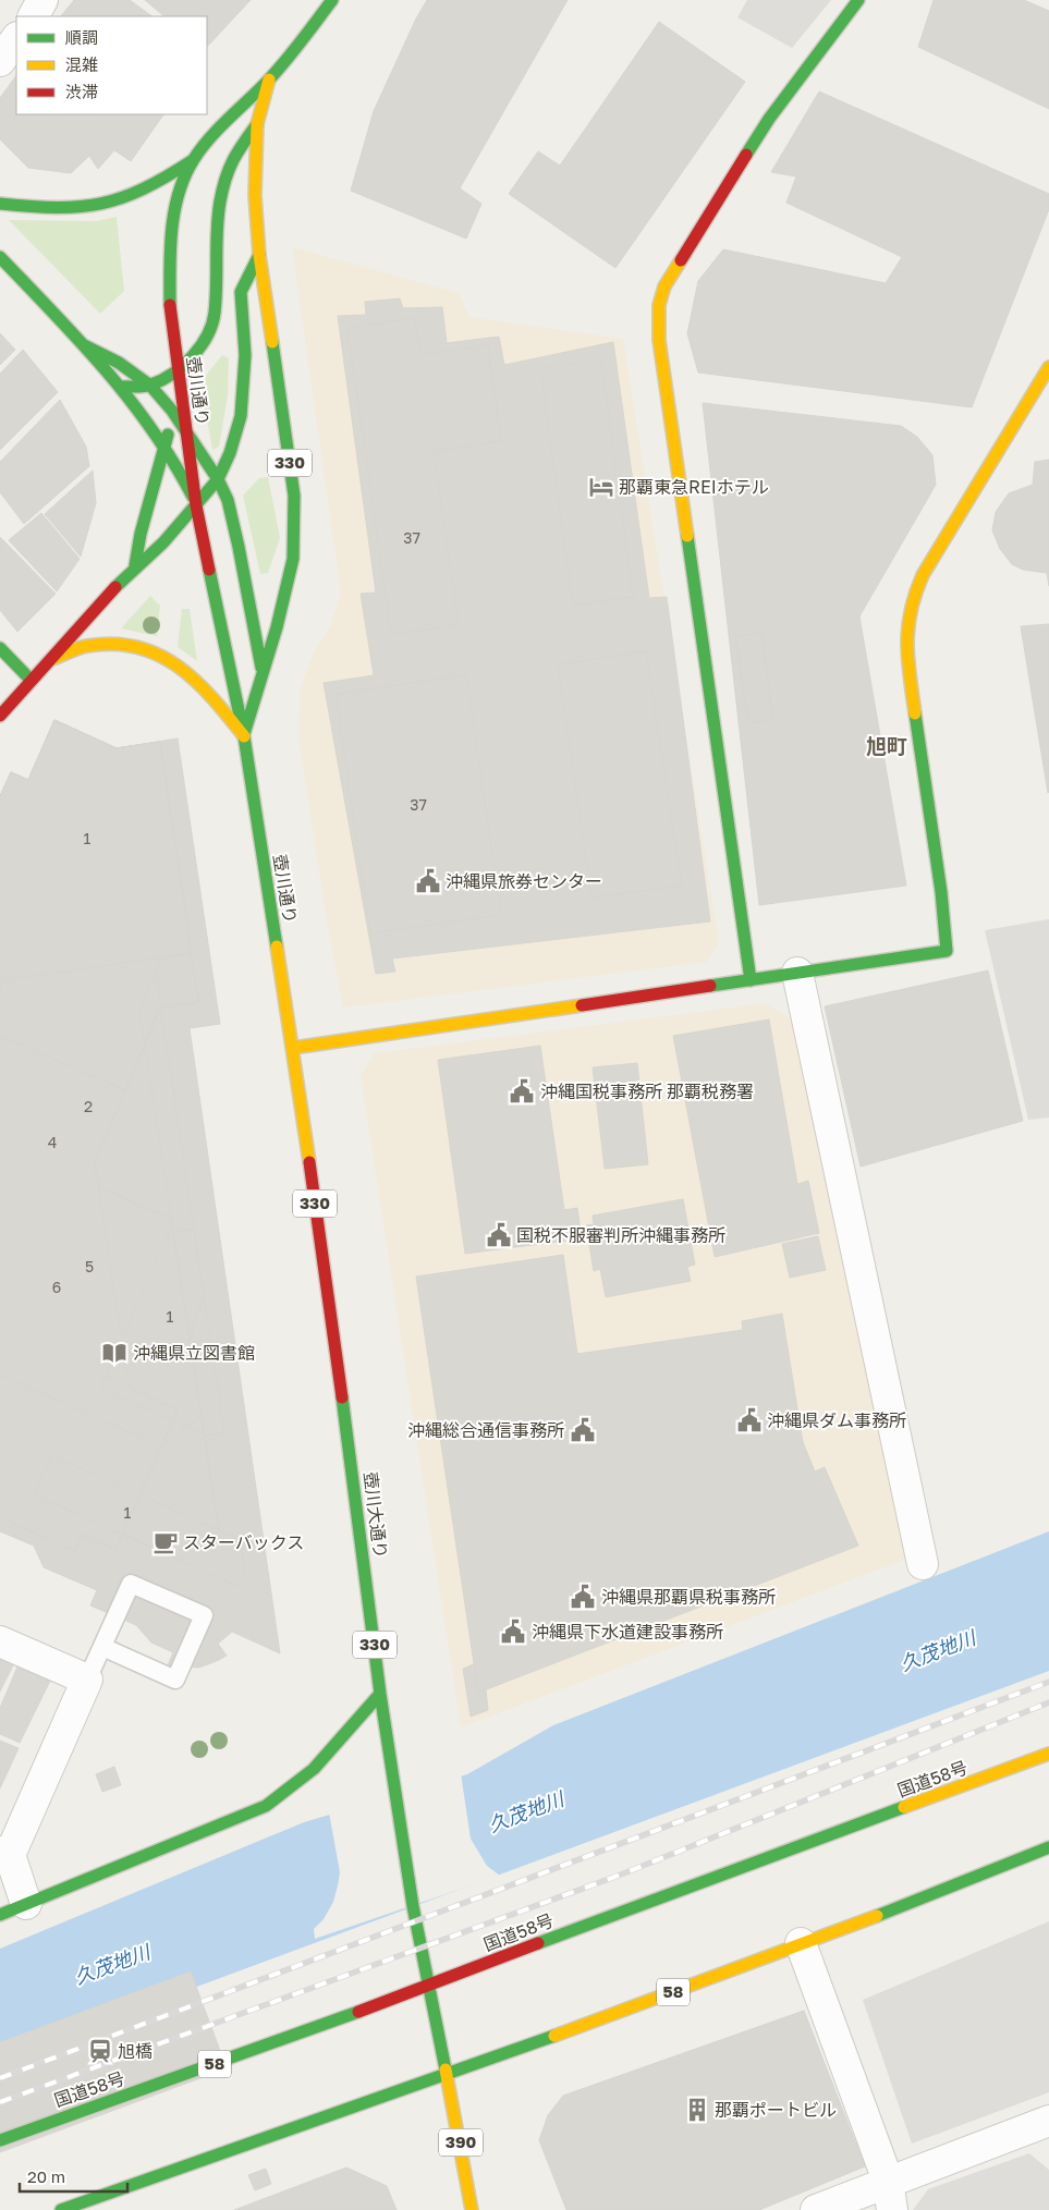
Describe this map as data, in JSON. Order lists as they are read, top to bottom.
{
  "streets": {
    "main road": [
      "壺川通り",
      "330",
      "壺川大通り",
      "国道58号",
      "58",
      "390"
    ]
  },
  "crossings": [
    ["壺川通り", "壺川大通り"],
    ["330", "壺川大通り"],
    ["330", "国道58号"],
    ["330", "58"],
    ["330", "390"],
    ["壺川大通り", "国道58号"],
    ["58", "390"]
  ],
  "districts": ["旭町"],
  "water": ["久茂地川"],
  "places": {
    "hotel": ["那覇東急REIホテル"],
    "public building": [
      "沖縄県旅券センター",
      "沖縄国税事務所 那覇税務署",
      "国税不服審判所沖縄事務所",
      "沖縄県ダム事務所",
      "沖縄総合通信事務所",
      "沖縄県那覇県税事務所",
      "沖縄県下水道建設事務所"
    ],
    "library": ["沖縄県立図書館"],
    "cafe": ["スターバックス"],
    "station": ["旭橋"],
    "building": ["那覇ポートビル"]
  },
  "house_numbers": [
    "37",
    "37",
    "1",
    "2",
    "4",
    "5",
    "6",
    "1",
    "1"
  ],
  "legend": ["順調", "混雑", "渋滞"],
  "scale_bar": "20 m"
}
